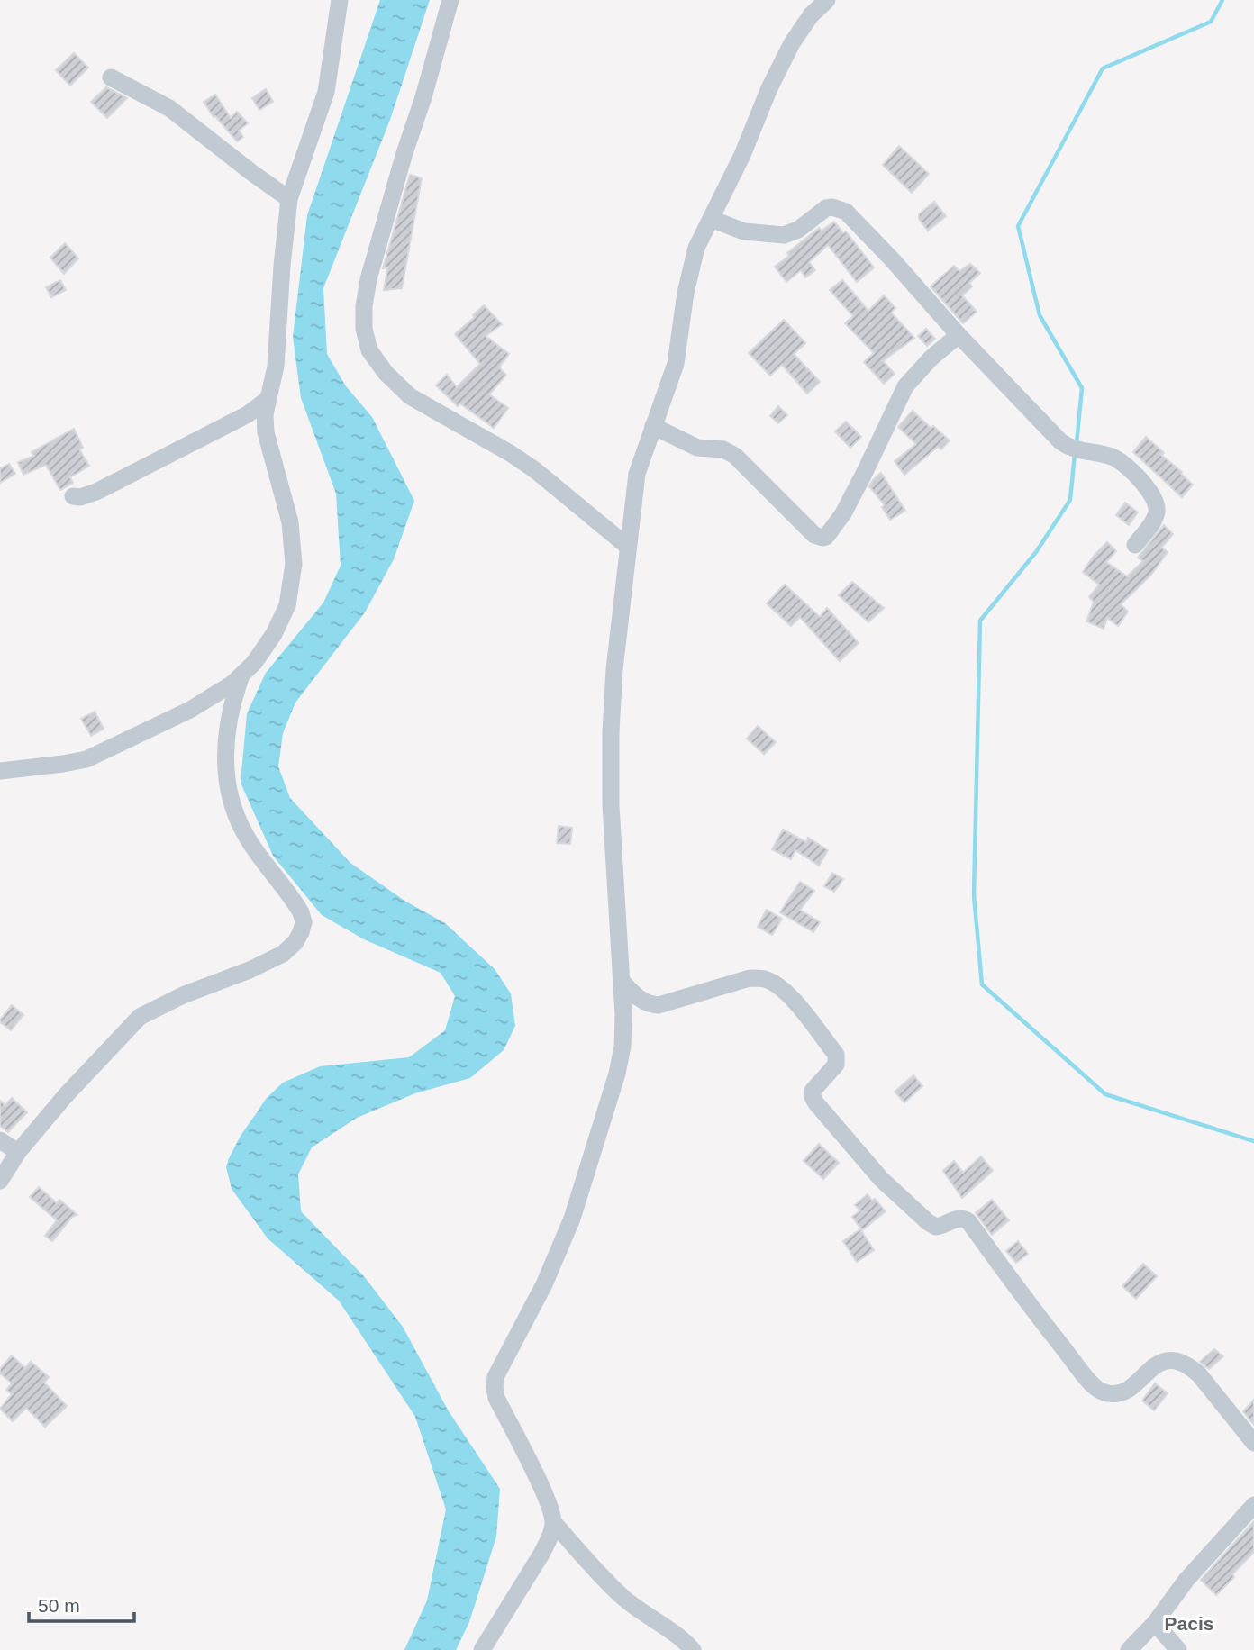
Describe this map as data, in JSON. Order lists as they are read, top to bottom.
{
  "districts": ["Pacis"],
  "scale_bar": "50 m"
}
